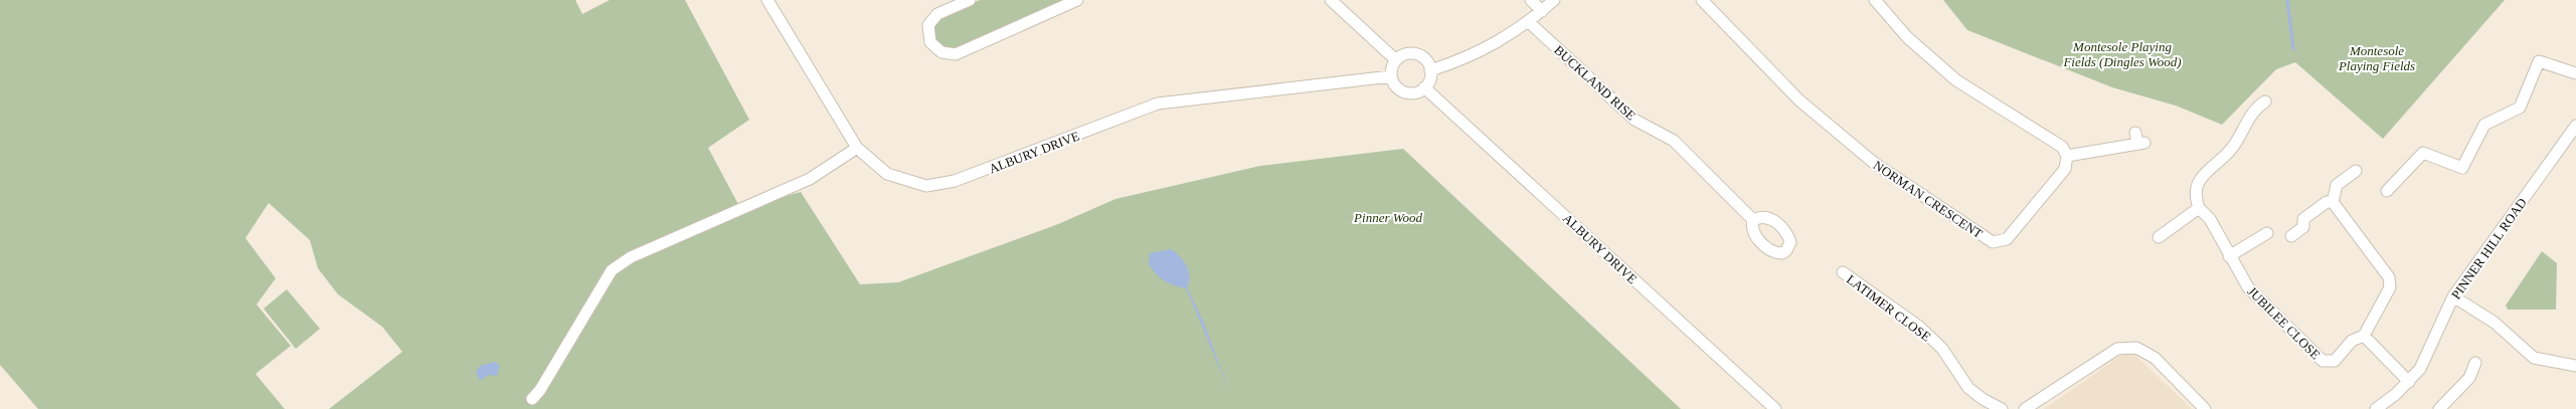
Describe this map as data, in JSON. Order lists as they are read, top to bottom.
{
  "streets": {
    "street": [
      "BUCKLAND RISE",
      "ALBURY DRIVE",
      "NORMAN CRESCENT",
      "PINNER HILL ROAD",
      "LATIMER CLOSE",
      "JUBILEE CLOSE"
    ]
  },
  "parks": ["Montesole Playing Fields (Dingles Wood)", "Montesole Playing Fields", "Pinner Wood"]
}
